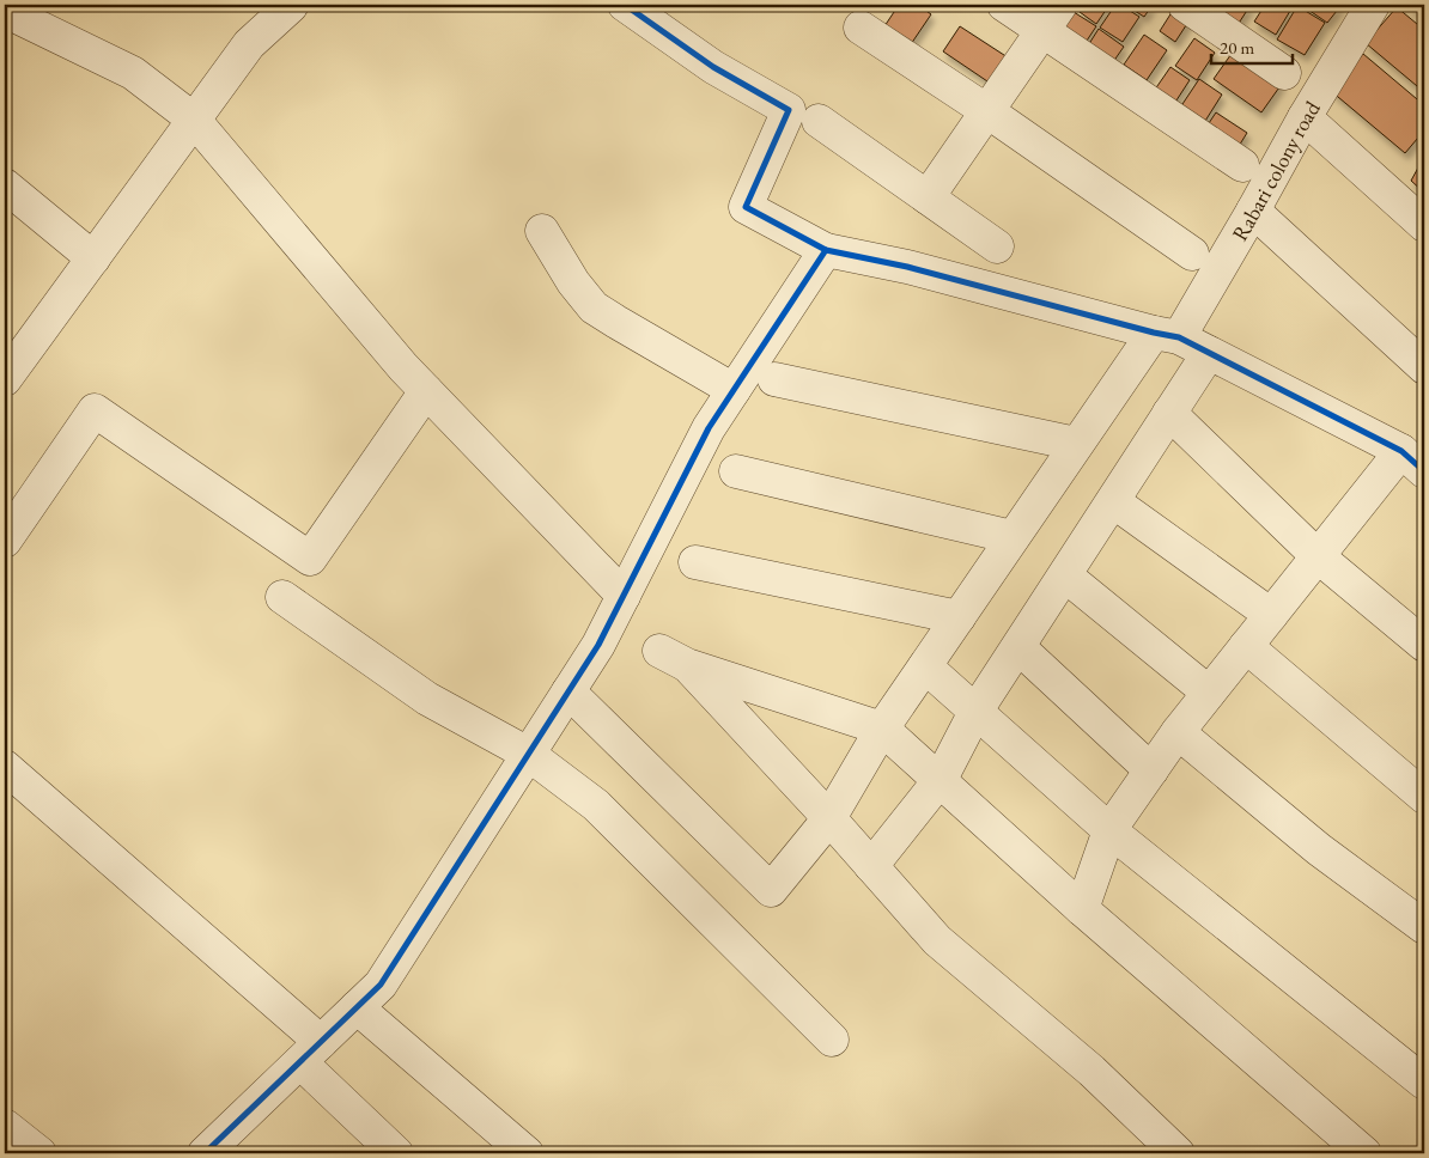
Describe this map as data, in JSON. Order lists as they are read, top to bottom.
{
  "streets": {
    "street": ["Rabari colony road"]
  },
  "scale_bar": "20 m"
}
